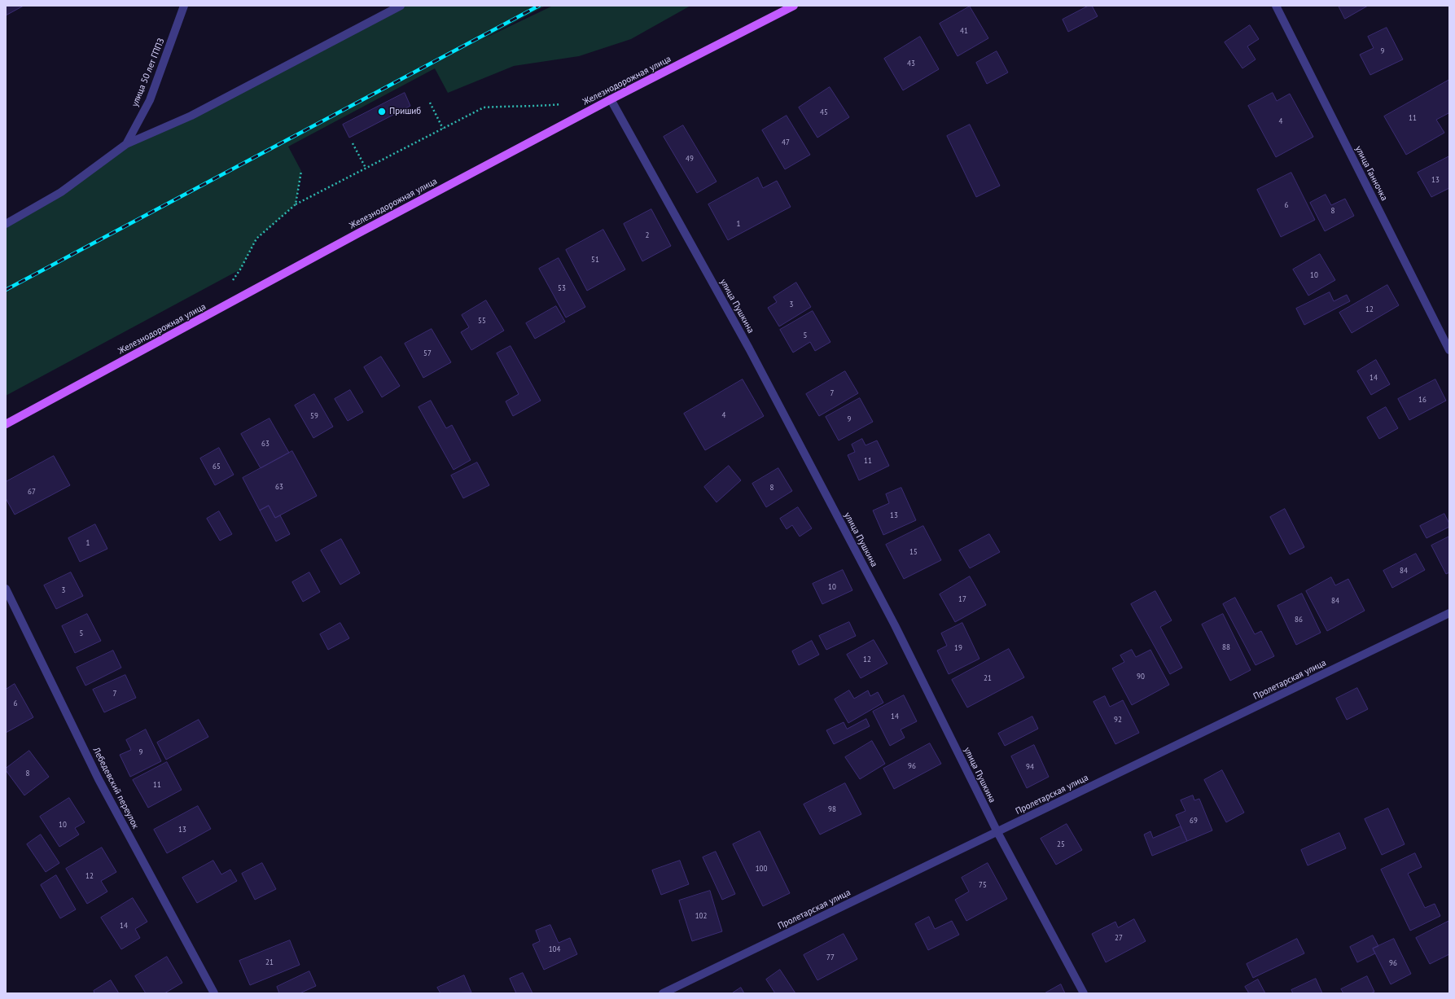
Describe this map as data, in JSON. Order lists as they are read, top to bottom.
{
  "streets": {
    "main road": ["Железнодорожная улица"],
    "street": [
      "улица 50 лет ГППЗ",
      "улица Ганночка",
      "улица Пушкина",
      "Пролетарская улица",
      "Лебедевский переулок"
    ]
  },
  "crossings": [
    ["Железнодорожная улица", "улица Пушкина"],
    ["улица Пушкина", "Пролетарская улица"]
  ],
  "places": ["Пришиб"],
  "house_numbers": [
    "41",
    "9",
    "43",
    "45",
    "11",
    "4",
    "47",
    "49",
    "13",
    "6",
    "8",
    "1",
    "2",
    "51",
    "10",
    "53",
    "3",
    "12",
    "55",
    "5",
    "57",
    "14",
    "7",
    "16",
    "4",
    "59",
    "9",
    "63",
    "11",
    "65",
    "63",
    "8",
    "67",
    "13",
    "1",
    "15",
    "84",
    "10",
    "3",
    "17",
    "84",
    "86",
    "5",
    "88",
    "19",
    "12",
    "90",
    "21",
    "7",
    "6",
    "14",
    "92",
    "9",
    "96",
    "94",
    "8",
    "11",
    "98",
    "69",
    "10",
    "13",
    "25",
    "100",
    "12",
    "75",
    "102",
    "14",
    "27",
    "104",
    "77",
    "21",
    "96"
  ]
}
